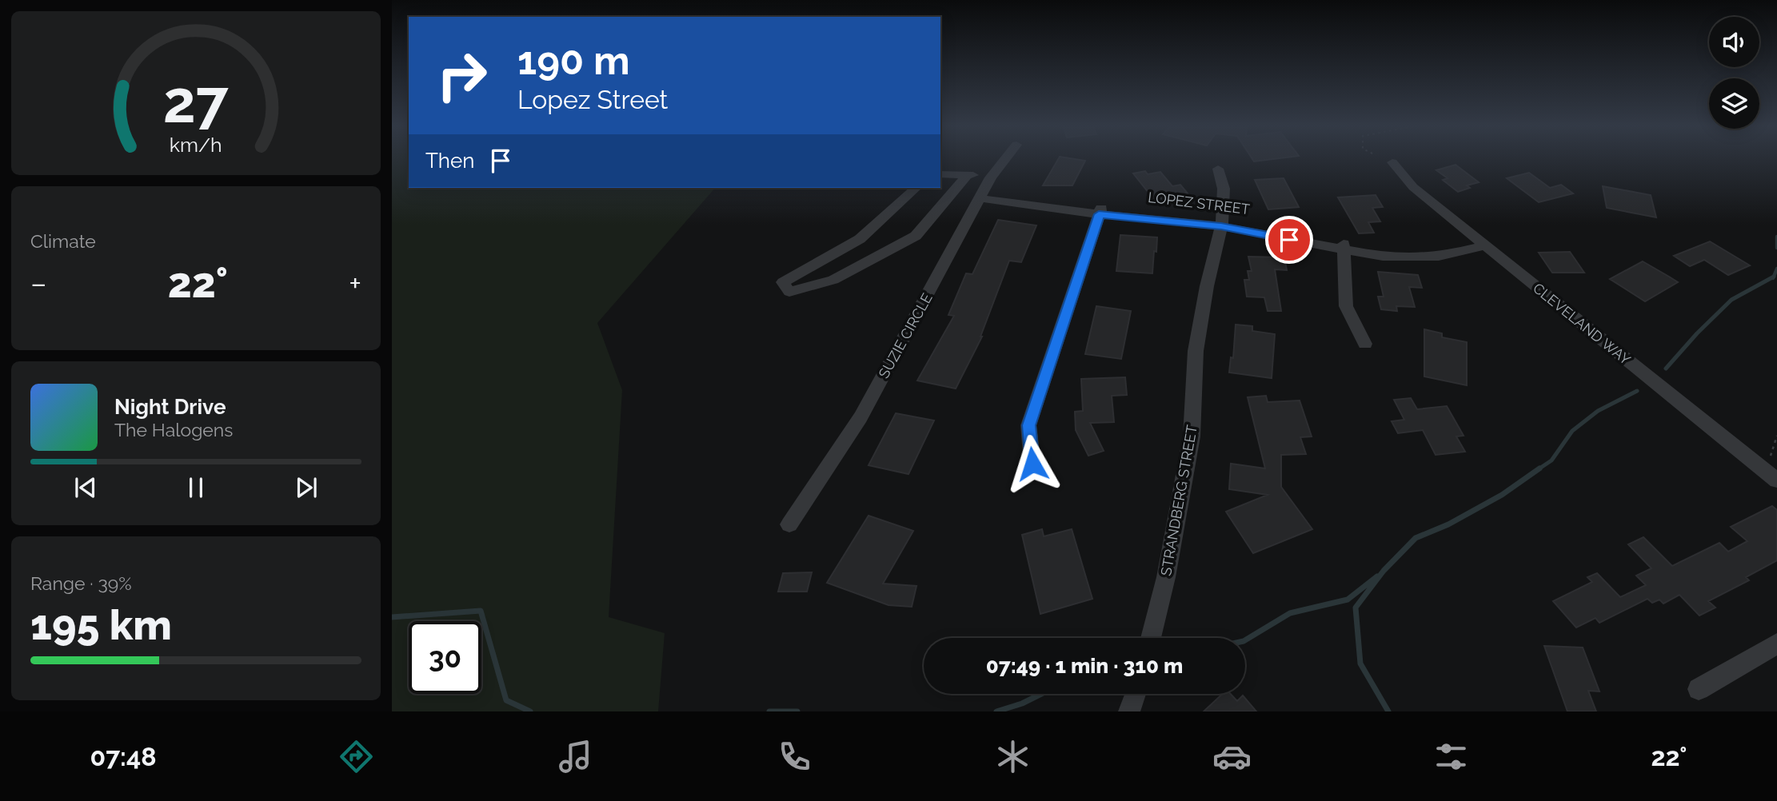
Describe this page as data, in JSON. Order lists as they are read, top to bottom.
{
  "streets": {
    "street": [
      "LOPEZ STREET",
      "CLEVELAND WAY",
      "SUZIE CIRCLE",
      "STRANDBERG STREET"
    ]
  },
  "crossings": [
    ["LOPEZ STREET", "CLEVELAND WAY"],
    ["LOPEZ STREET", "SUZIE CIRCLE"],
    ["LOPEZ STREET", "STRANDBERG STREET"]
  ],
  "page": {
    "turn": ["190 m", "Lopez Street"],
    "then": "Then",
    "tile": [
      "Climate",
      ["Range · 39%", "195 km"]
    ],
    "heat": ["−", "22°", "+"],
    "song": ["Night Drive", "The Halogens"],
    "limit": "30",
    "trip": "07:49 · 1 min · 310 m",
    "tabs": ["07:48", "22°"],
    "gauge": ["27", "km/h"]
  }
}
